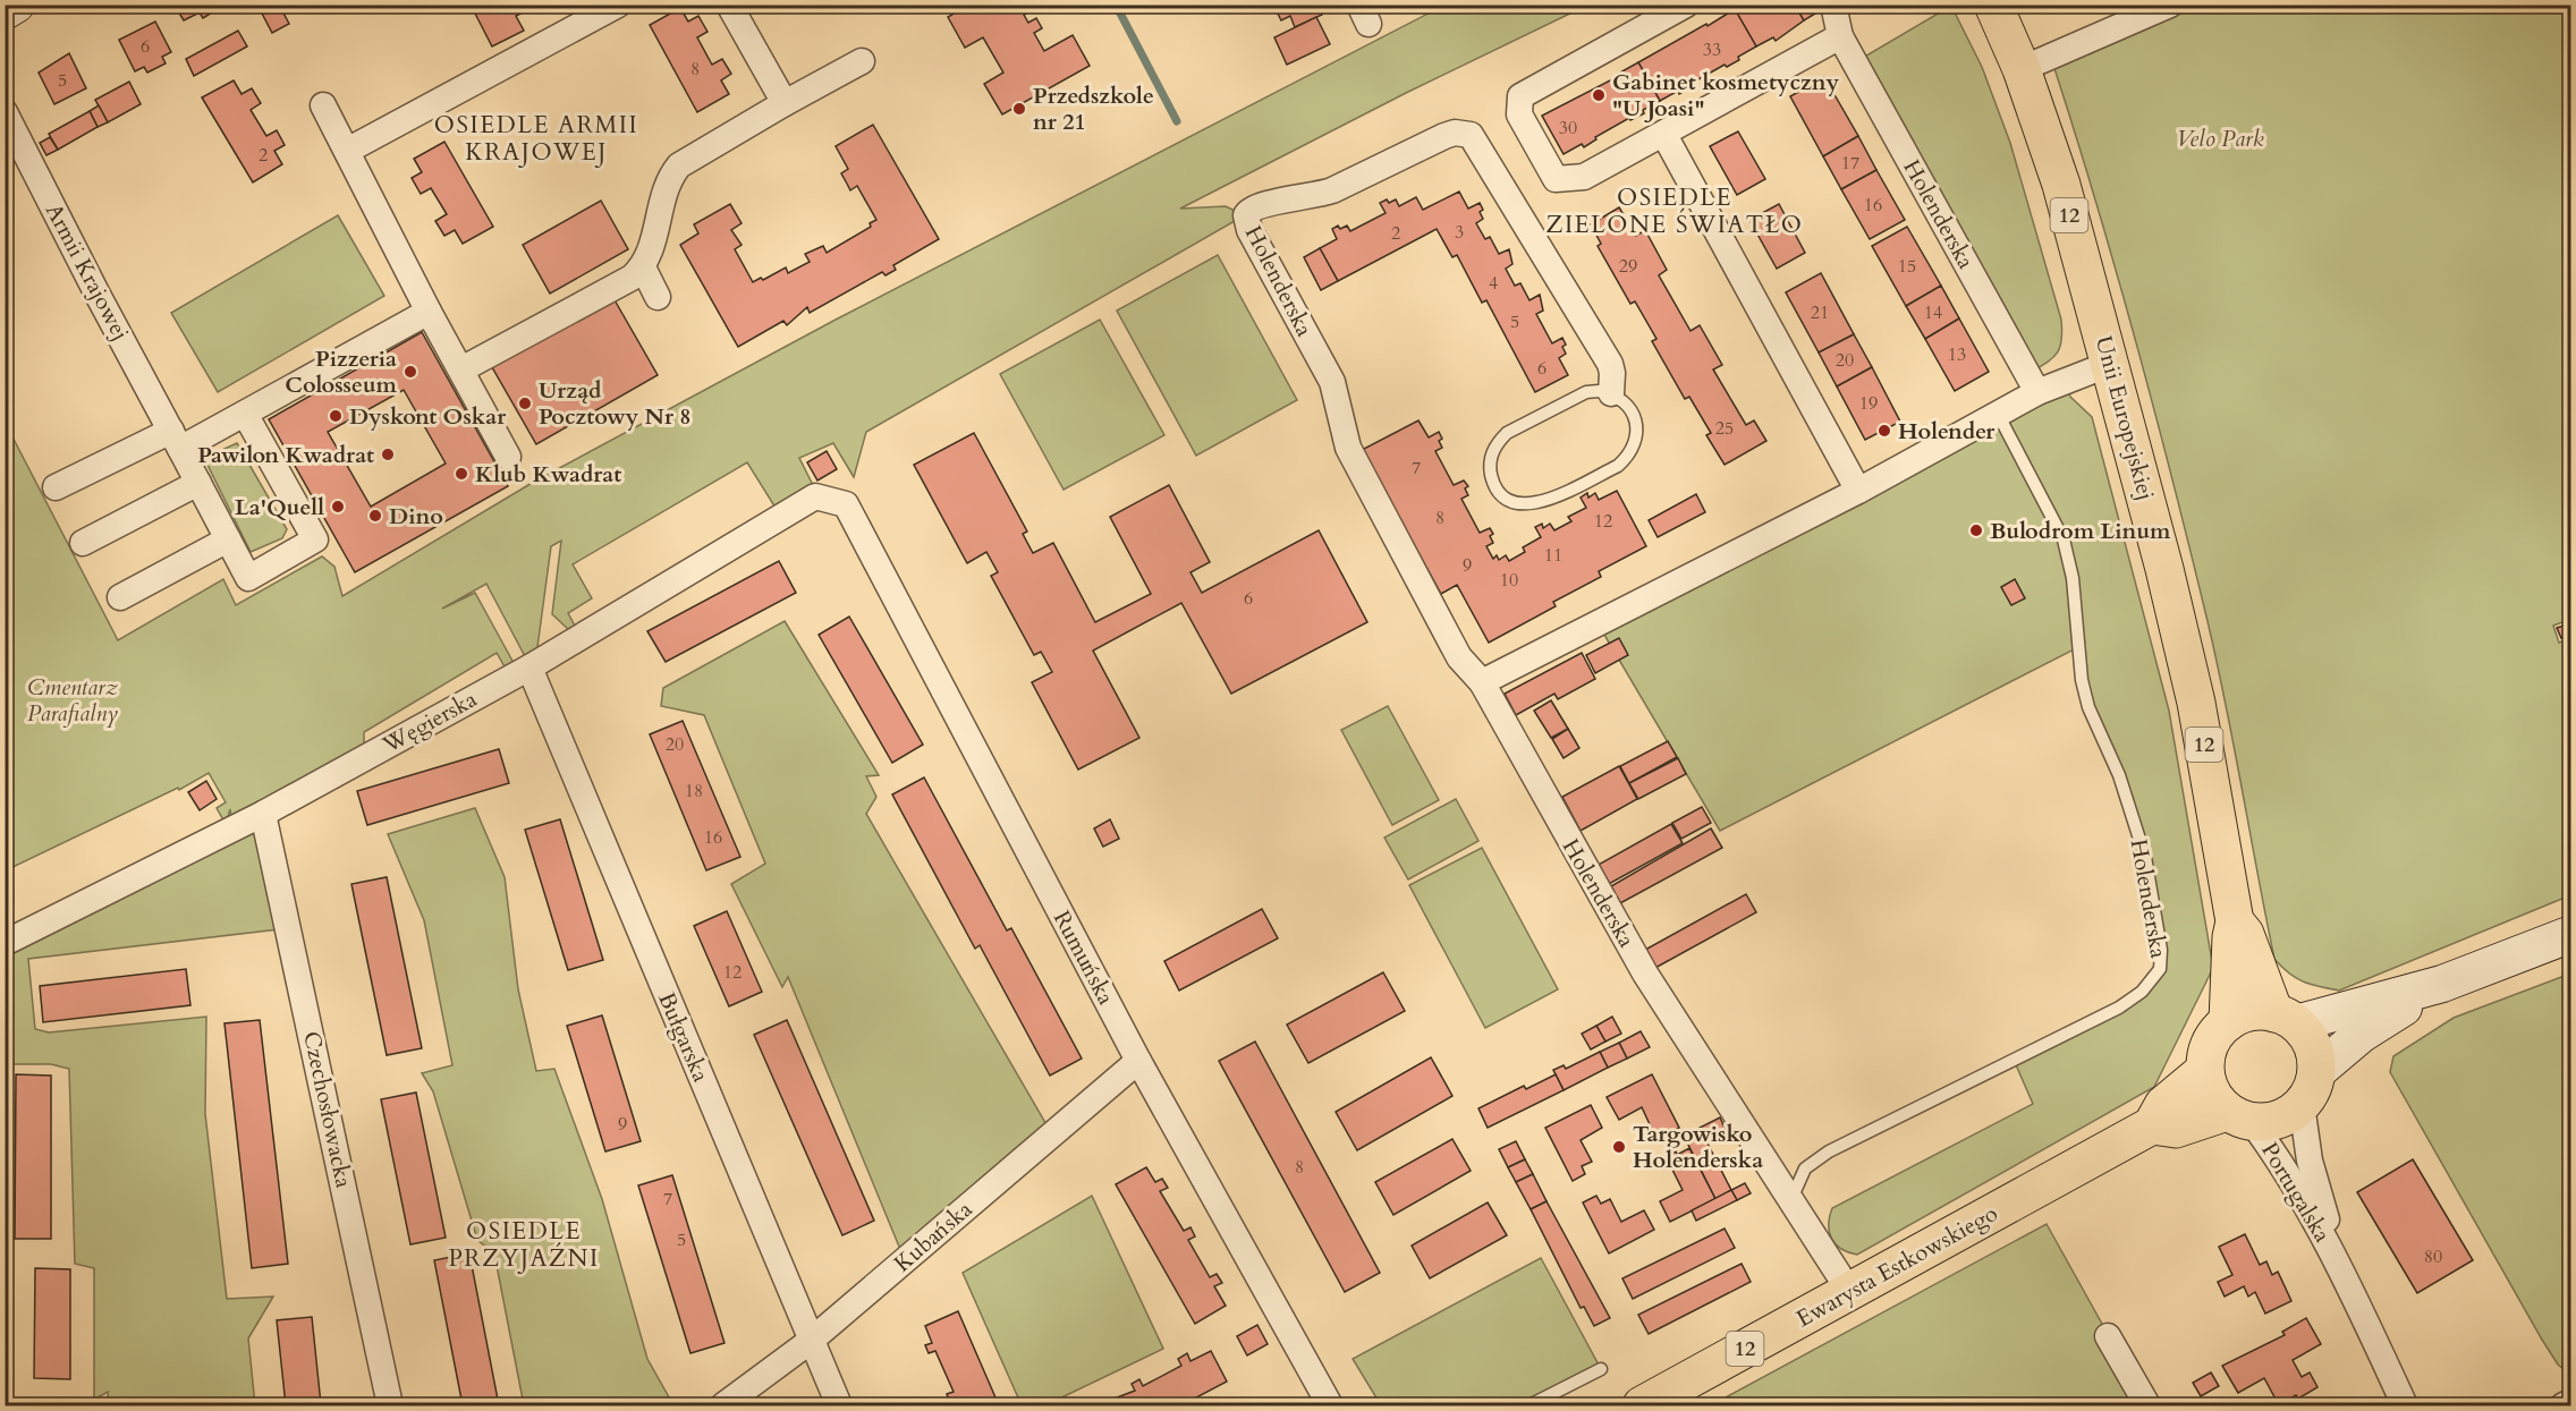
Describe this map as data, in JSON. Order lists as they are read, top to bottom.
{
  "streets": {
    "main road": ["12", "Unii Europejskiej", "Ewarysta Estkowskiego"],
    "street": [
      "Holenderska",
      "Armii Krajowej",
      "Węgierska",
      "Rumuńska",
      "Bułgarska",
      "Czechosłowacka",
      "Portugalska",
      "Kubańska"
    ]
  },
  "crossings": [
    ["Holenderska", "Ewarysta Estkowskiego"],
    ["12", "Unii Europejskiej"],
    ["12", "Portugalska"],
    ["12", "Ewarysta Estkowskiego"],
    ["Unii Europejskiej", "Portugalska"],
    ["Unii Europejskiej", "Ewarysta Estkowskiego"],
    ["Węgierska", "Rumuńska"],
    ["Węgierska", "Bułgarska"],
    ["Węgierska", "Czechosłowacka"],
    ["Rumuńska", "Kubańska"],
    ["Bułgarska", "Kubańska"],
    ["Portugalska", "Ewarysta Estkowskiego"]
  ],
  "districts": ["OSIEDLE ARMII KRAJOWEJ", "OSIEDLE ZIELONE ŚWIATŁO", "OSIEDLE PRZYJAŹNI"],
  "parks": ["Velo Park", "Cmentarz Parafialny"],
  "places": [
    "Gabinet kosmetyczny \"U Joasi\"",
    "Przedszkole nr 21",
    "Pizzeria Colosseum",
    "Urząd Pocztowy Nr 8",
    "Dyskont Oskar",
    "Holender",
    "Pawilon Kwadrat",
    "Klub Kwadrat",
    "La'Quell",
    "Dino",
    "Bulodrom Linum",
    "Targowisko Holenderska"
  ],
  "house_numbers": [
    "6",
    "33",
    "8",
    "5",
    "30",
    "2",
    "17",
    "16",
    "3",
    "2",
    "29",
    "15",
    "4",
    "21",
    "14",
    "5",
    "13",
    "20",
    "6",
    "19",
    "25",
    "7",
    "8",
    "12",
    "11",
    "9",
    "10",
    "6",
    "20",
    "18",
    "16",
    "12",
    "9",
    "8",
    "7",
    "5",
    "80"
  ]
}
